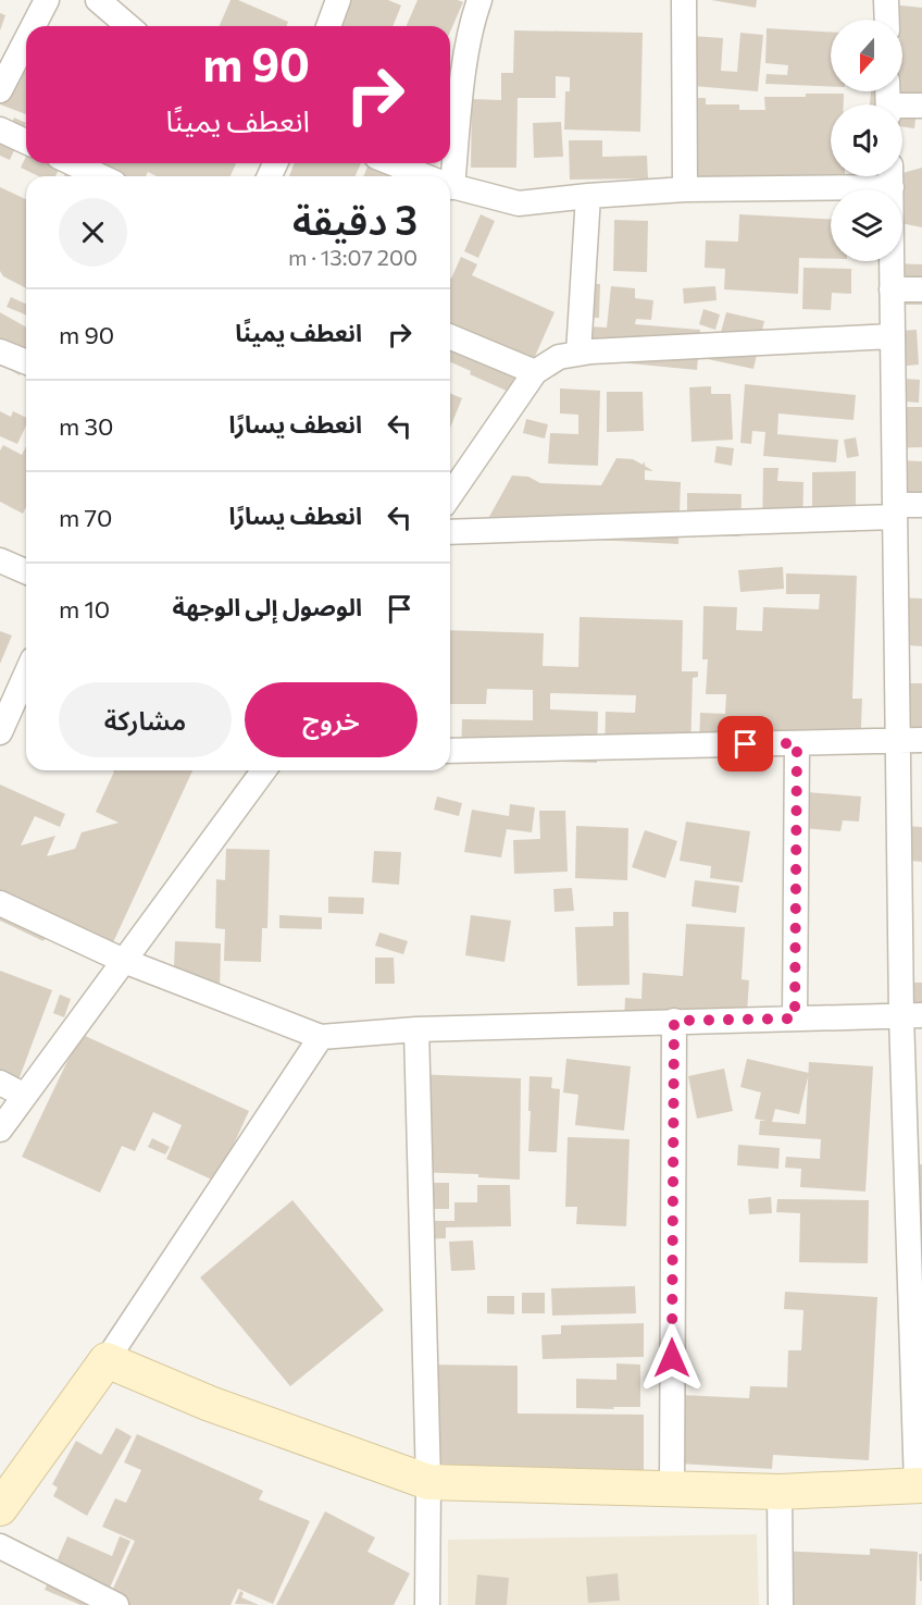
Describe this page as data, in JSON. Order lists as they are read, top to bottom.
{
  "north": "bottom",
  "page": {
    "turn": ["90 m", "انعطف يمينًا"],
    "heading": ["3 دقيقة", "200 m · 13:07"],
    "list": [
      {
        "name": "انعطف يمينًا",
        "value": "90 m"
      },
      {
        "name": "انعطف يسارًا",
        "value": "30 m"
      },
      {
        "name": "انعطف يسارًا",
        "value": "70 m"
      },
      {
        "name": "الوصول إلى الوجهة",
        "value": "10 m"
      }
    ],
    "buttons": ["خروج", "مشاركة"]
  }
}
